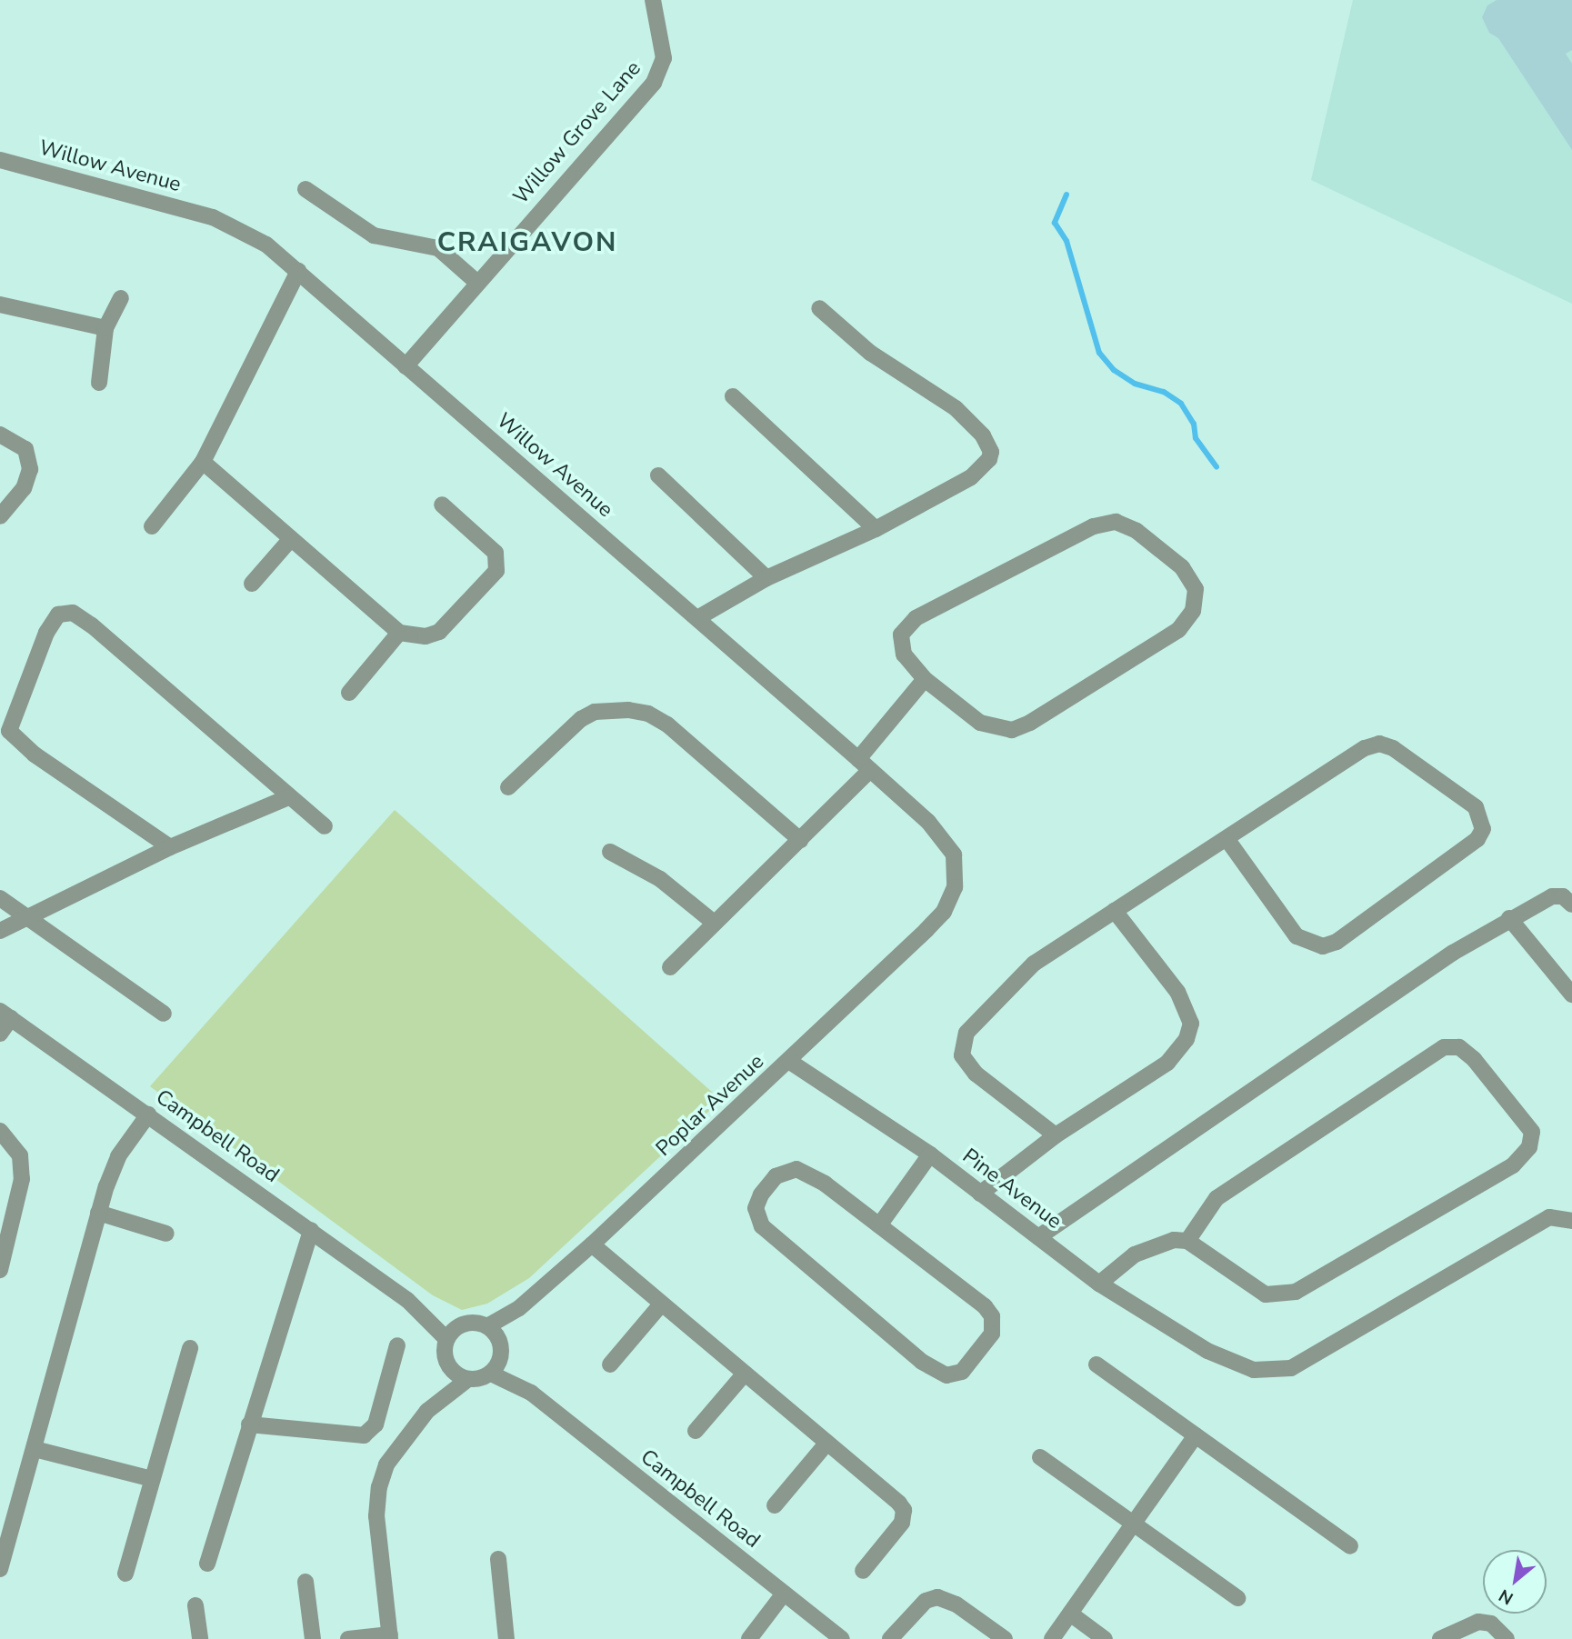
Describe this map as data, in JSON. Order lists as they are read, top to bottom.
{
  "streets": {
    "street": [
      "Willow Grove Lane",
      "Willow Avenue",
      "Poplar Avenue",
      "Campbell Road",
      "Pine Avenue"
    ]
  },
  "crossings": [
    ["Willow Grove Lane", "Willow Avenue"],
    ["Willow Avenue", "Poplar Avenue"],
    ["Poplar Avenue", "Campbell Road"],
    ["Poplar Avenue", "Pine Avenue"]
  ],
  "districts": ["CRAIGAVON"],
  "north": "bottom left"
}
